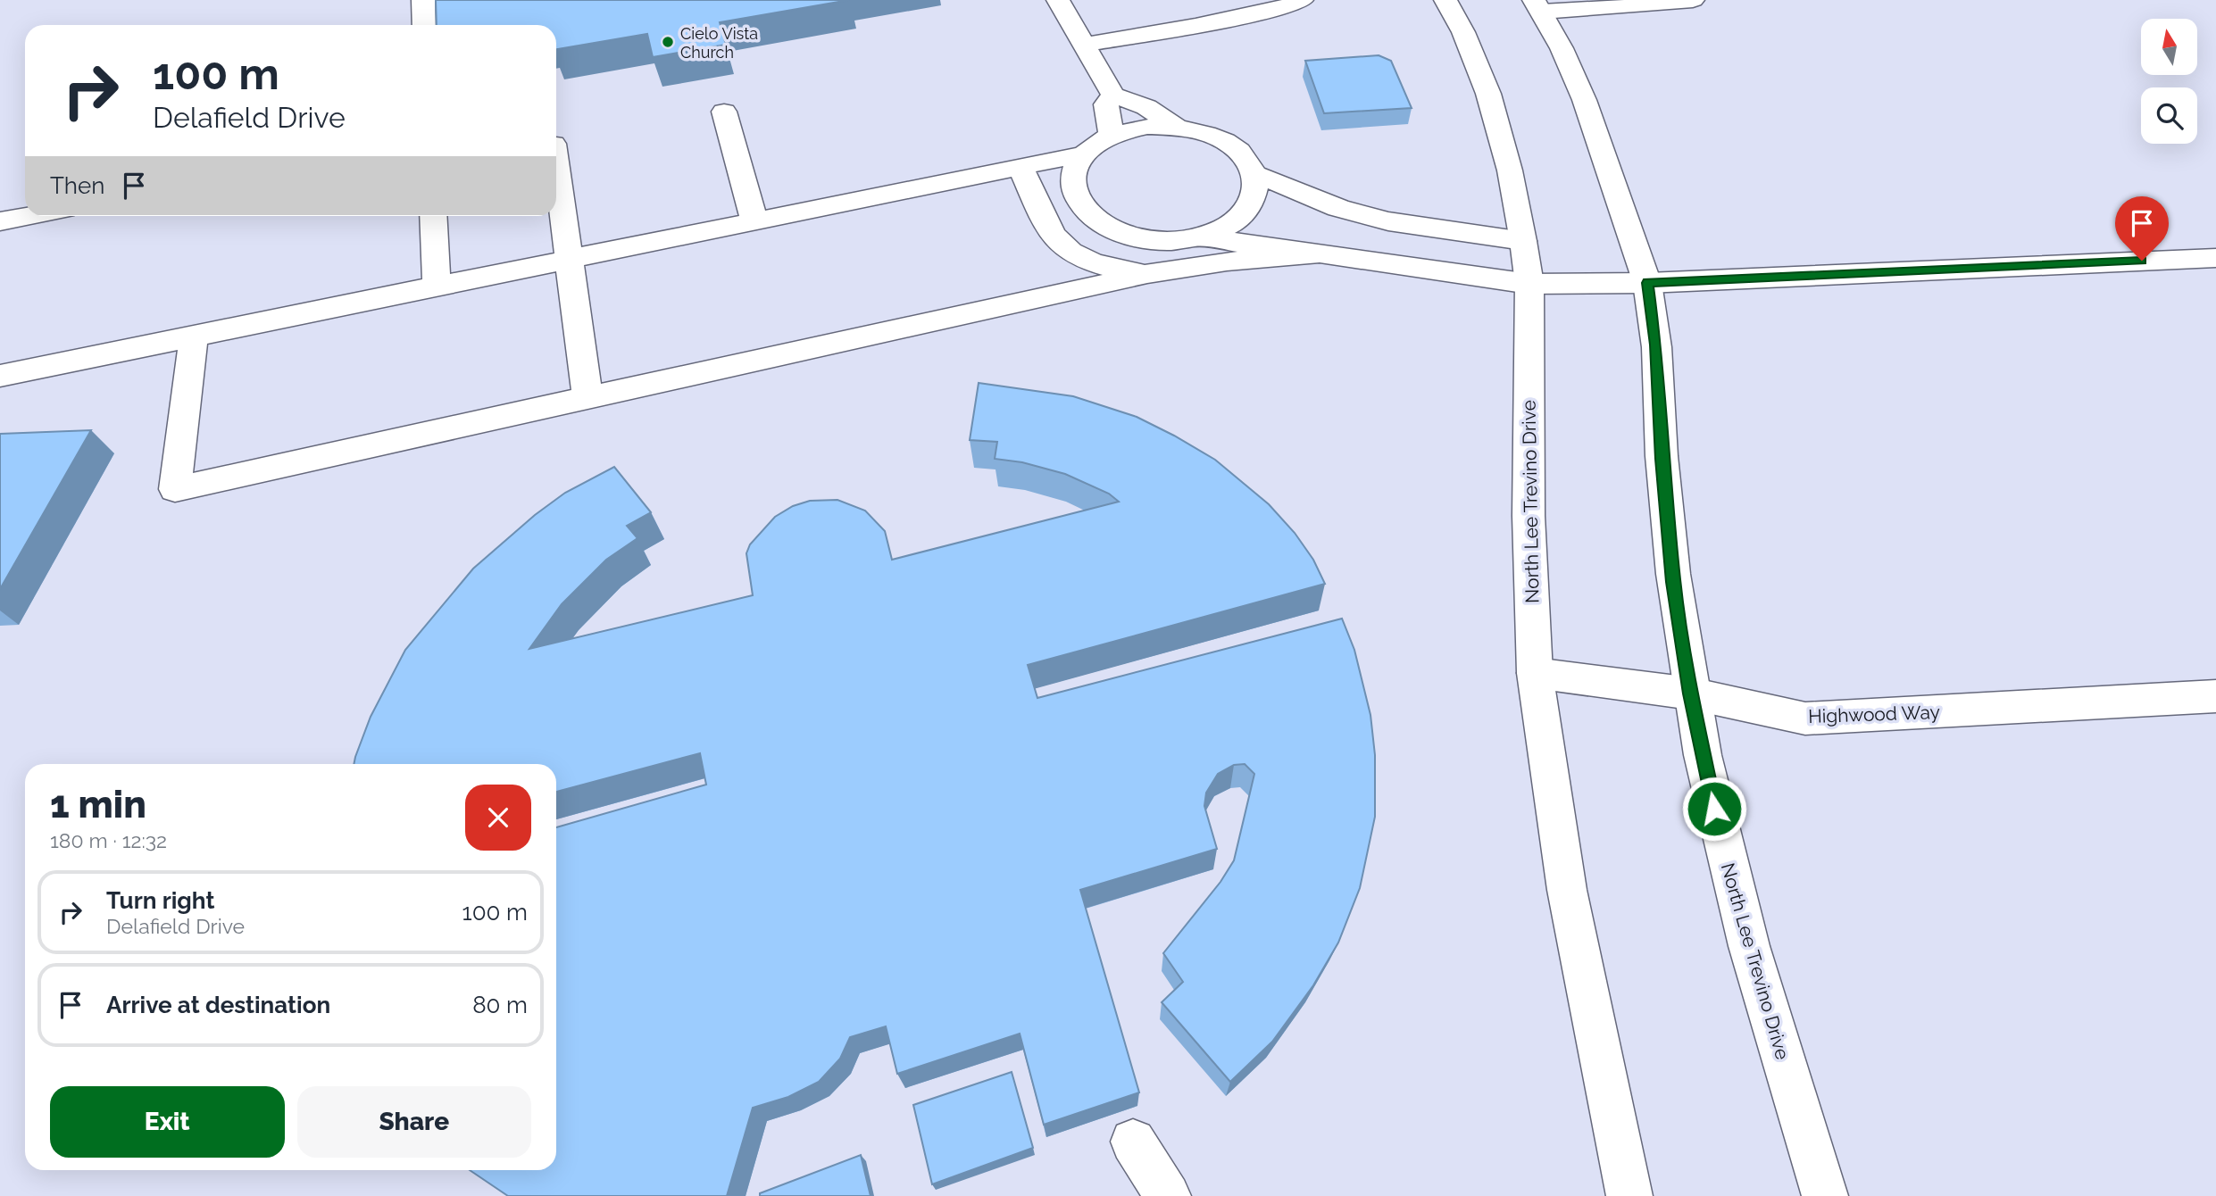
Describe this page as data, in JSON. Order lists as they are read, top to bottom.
{
  "streets": {
    "main road": ["North Lee Trevino Drive", "Highwood Way"]
  },
  "crossings": [
    ["North Lee Trevino Drive", "Highwood Way"]
  ],
  "places": ["Cielo Vista Church"],
  "north": "top",
  "page": {
    "turn": ["100 m", "Delafield Drive"],
    "then": "Then",
    "heading": ["1 min", "180 m · 12:32"],
    "list": [
      {
        "name": "Turn right",
        "note": "Delafield Drive",
        "value": "100 m"
      },
      {
        "name": "Arrive at destination",
        "value": "80 m"
      }
    ],
    "buttons": ["Exit", "Share"]
  }
}
